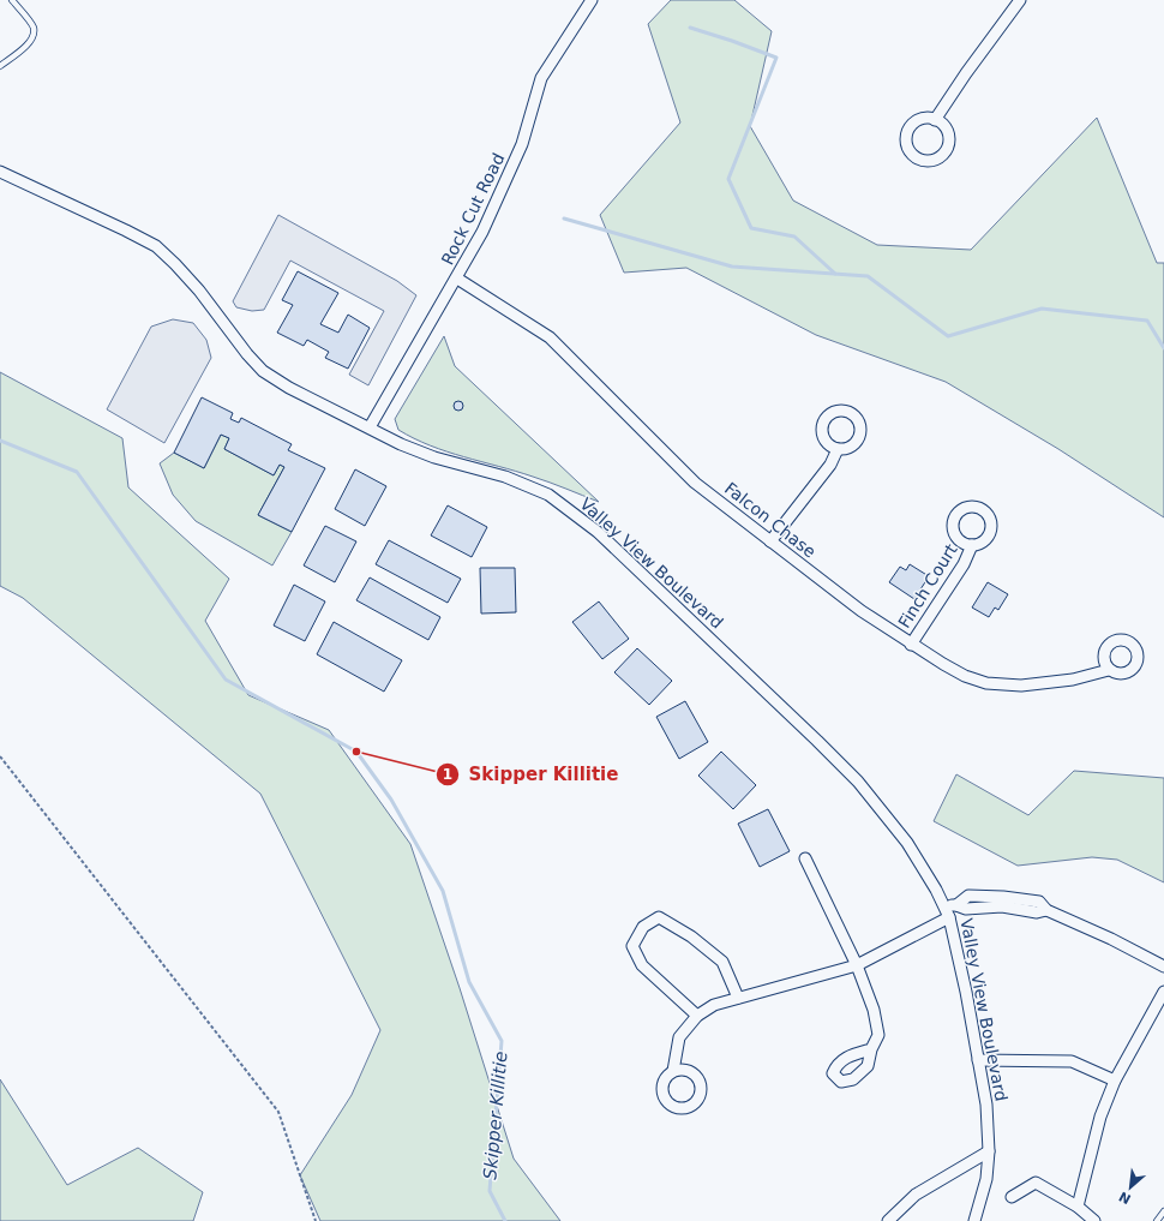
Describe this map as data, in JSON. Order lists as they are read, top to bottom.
{
  "streets": {
    "street": [
      "Rock Cut Road",
      "Falcon Chase",
      "Valley View Boulevard",
      "Finch Court"
    ]
  },
  "crossings": [
    ["Rock Cut Road", "Falcon Chase"],
    ["Rock Cut Road", "Valley View Boulevard"],
    ["Falcon Chase", "Finch Court"]
  ],
  "water": ["Skipper Killitie"],
  "places": ["Skipper Killitie"],
  "north": "bottom left"
}
